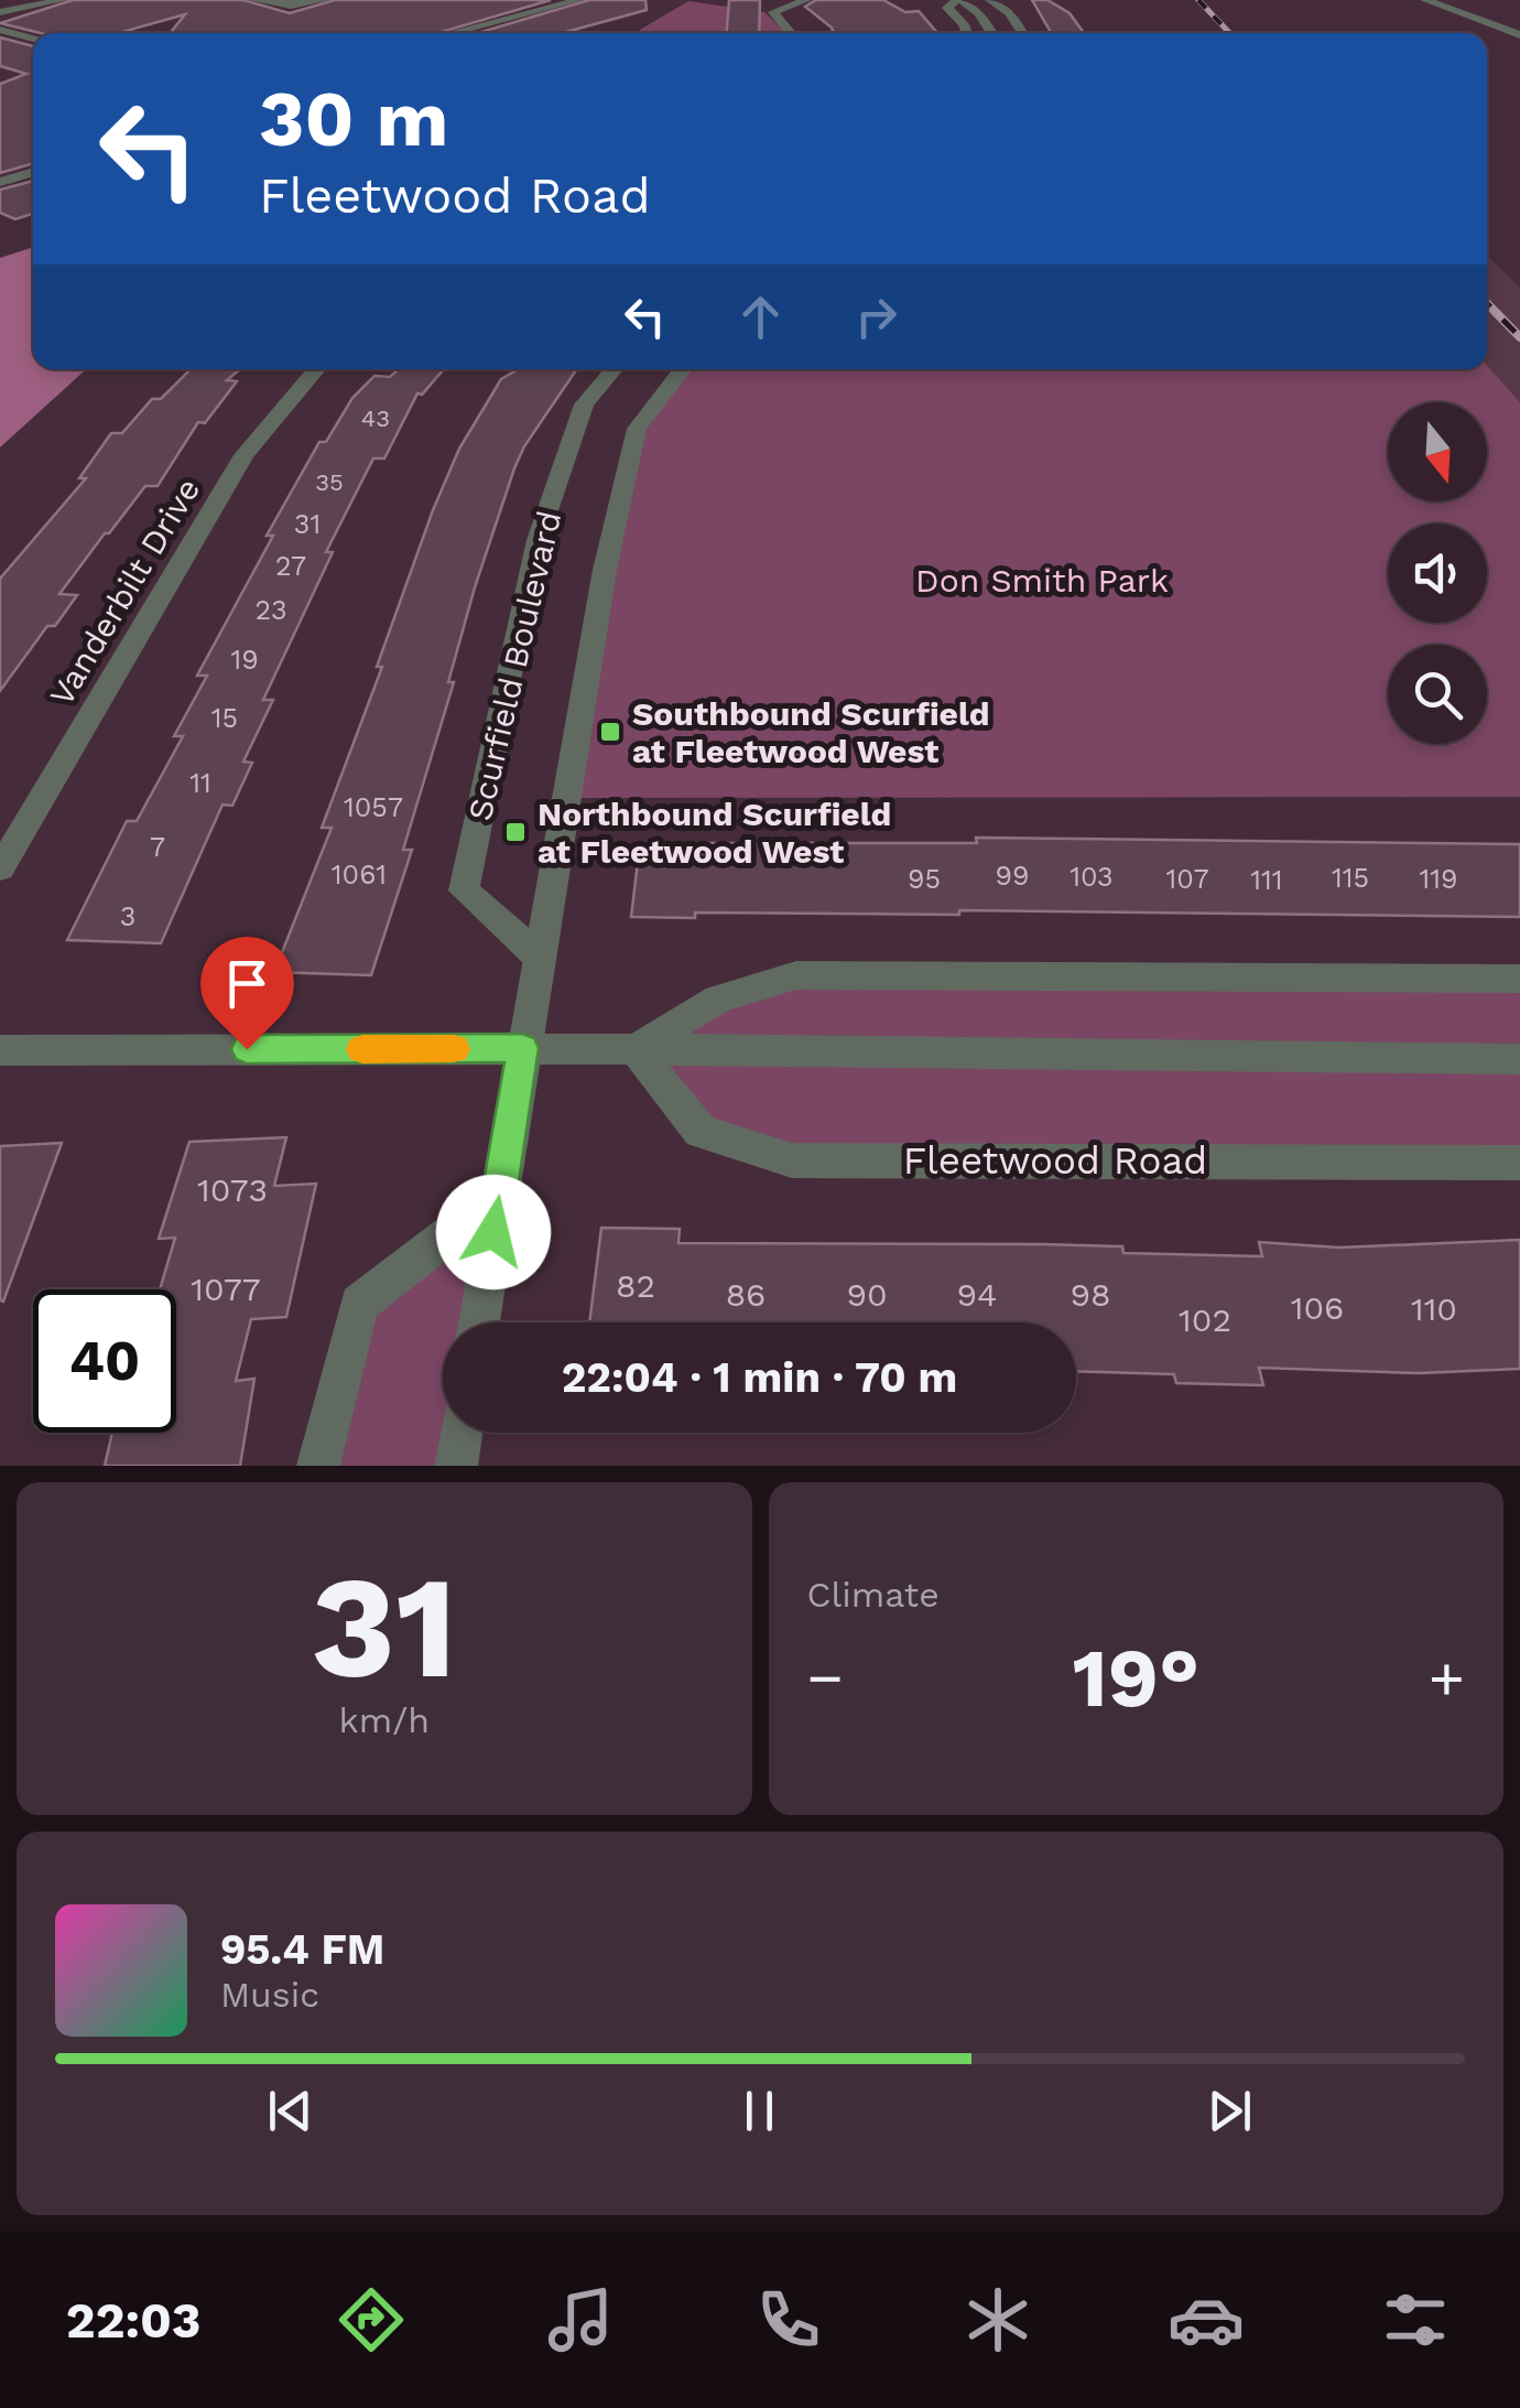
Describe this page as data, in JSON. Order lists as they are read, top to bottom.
{
  "streets": {
    "street": ["Vanderbilt Drive", "Scurfield Boulevard", "Fleetwood Road"]
  },
  "parks": ["Don Smith Park"],
  "places": {
    "transit": ["Southbound Scurfield at Fleetwood West", "Northbound Scurfield at Fleetwood West"]
  },
  "house_numbers": [
    "43",
    "35",
    "31",
    "27",
    "23",
    "19",
    "15",
    "11",
    "1057",
    "7",
    "1061",
    "99",
    "103",
    "115",
    "95",
    "107",
    "119",
    "111",
    "3",
    "1073",
    "82",
    "1077",
    "86",
    "90",
    "94",
    "98",
    "106",
    "110",
    "102"
  ],
  "north": "bottom",
  "page": {
    "turn": ["30 m", "Fleetwood Road"],
    "limit": "40",
    "trip": "22:04 · 1 min · 70 m",
    "tile": [
      ["31", "km/h"],
      "Climate"
    ],
    "heat": ["−", "19°", "+"],
    "song": ["95.4 FM", "Music"],
    "tabs": "22:03"
  }
}
